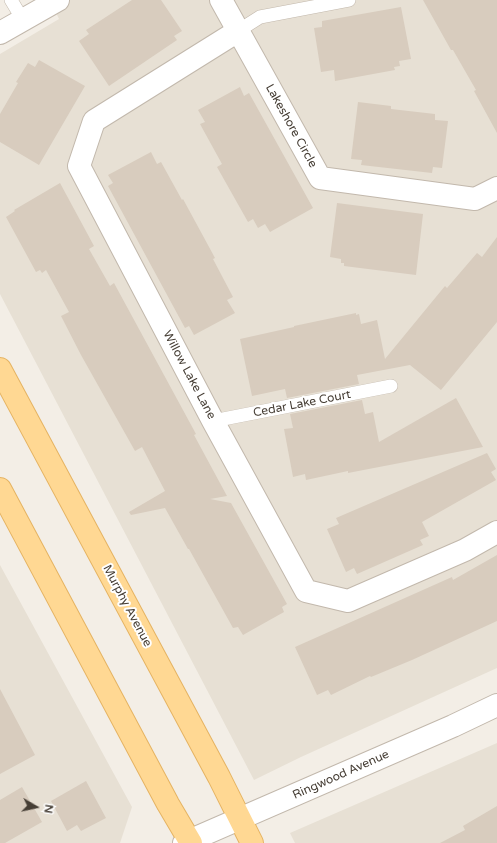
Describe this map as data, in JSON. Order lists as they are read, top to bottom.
{
  "streets": {
    "main road": ["Murphy Avenue"],
    "street": ["Lakeshore Circle", "Willow Lake Lane", "Ringwood Avenue"],
    "lane": ["Cedar Lake Court"]
  },
  "crossings": [
    ["Lakeshore Circle", "Willow Lake Lane"],
    ["Willow Lake Lane", "Cedar Lake Court"],
    ["Murphy Avenue", "Ringwood Avenue"]
  ],
  "north": "right"
}
